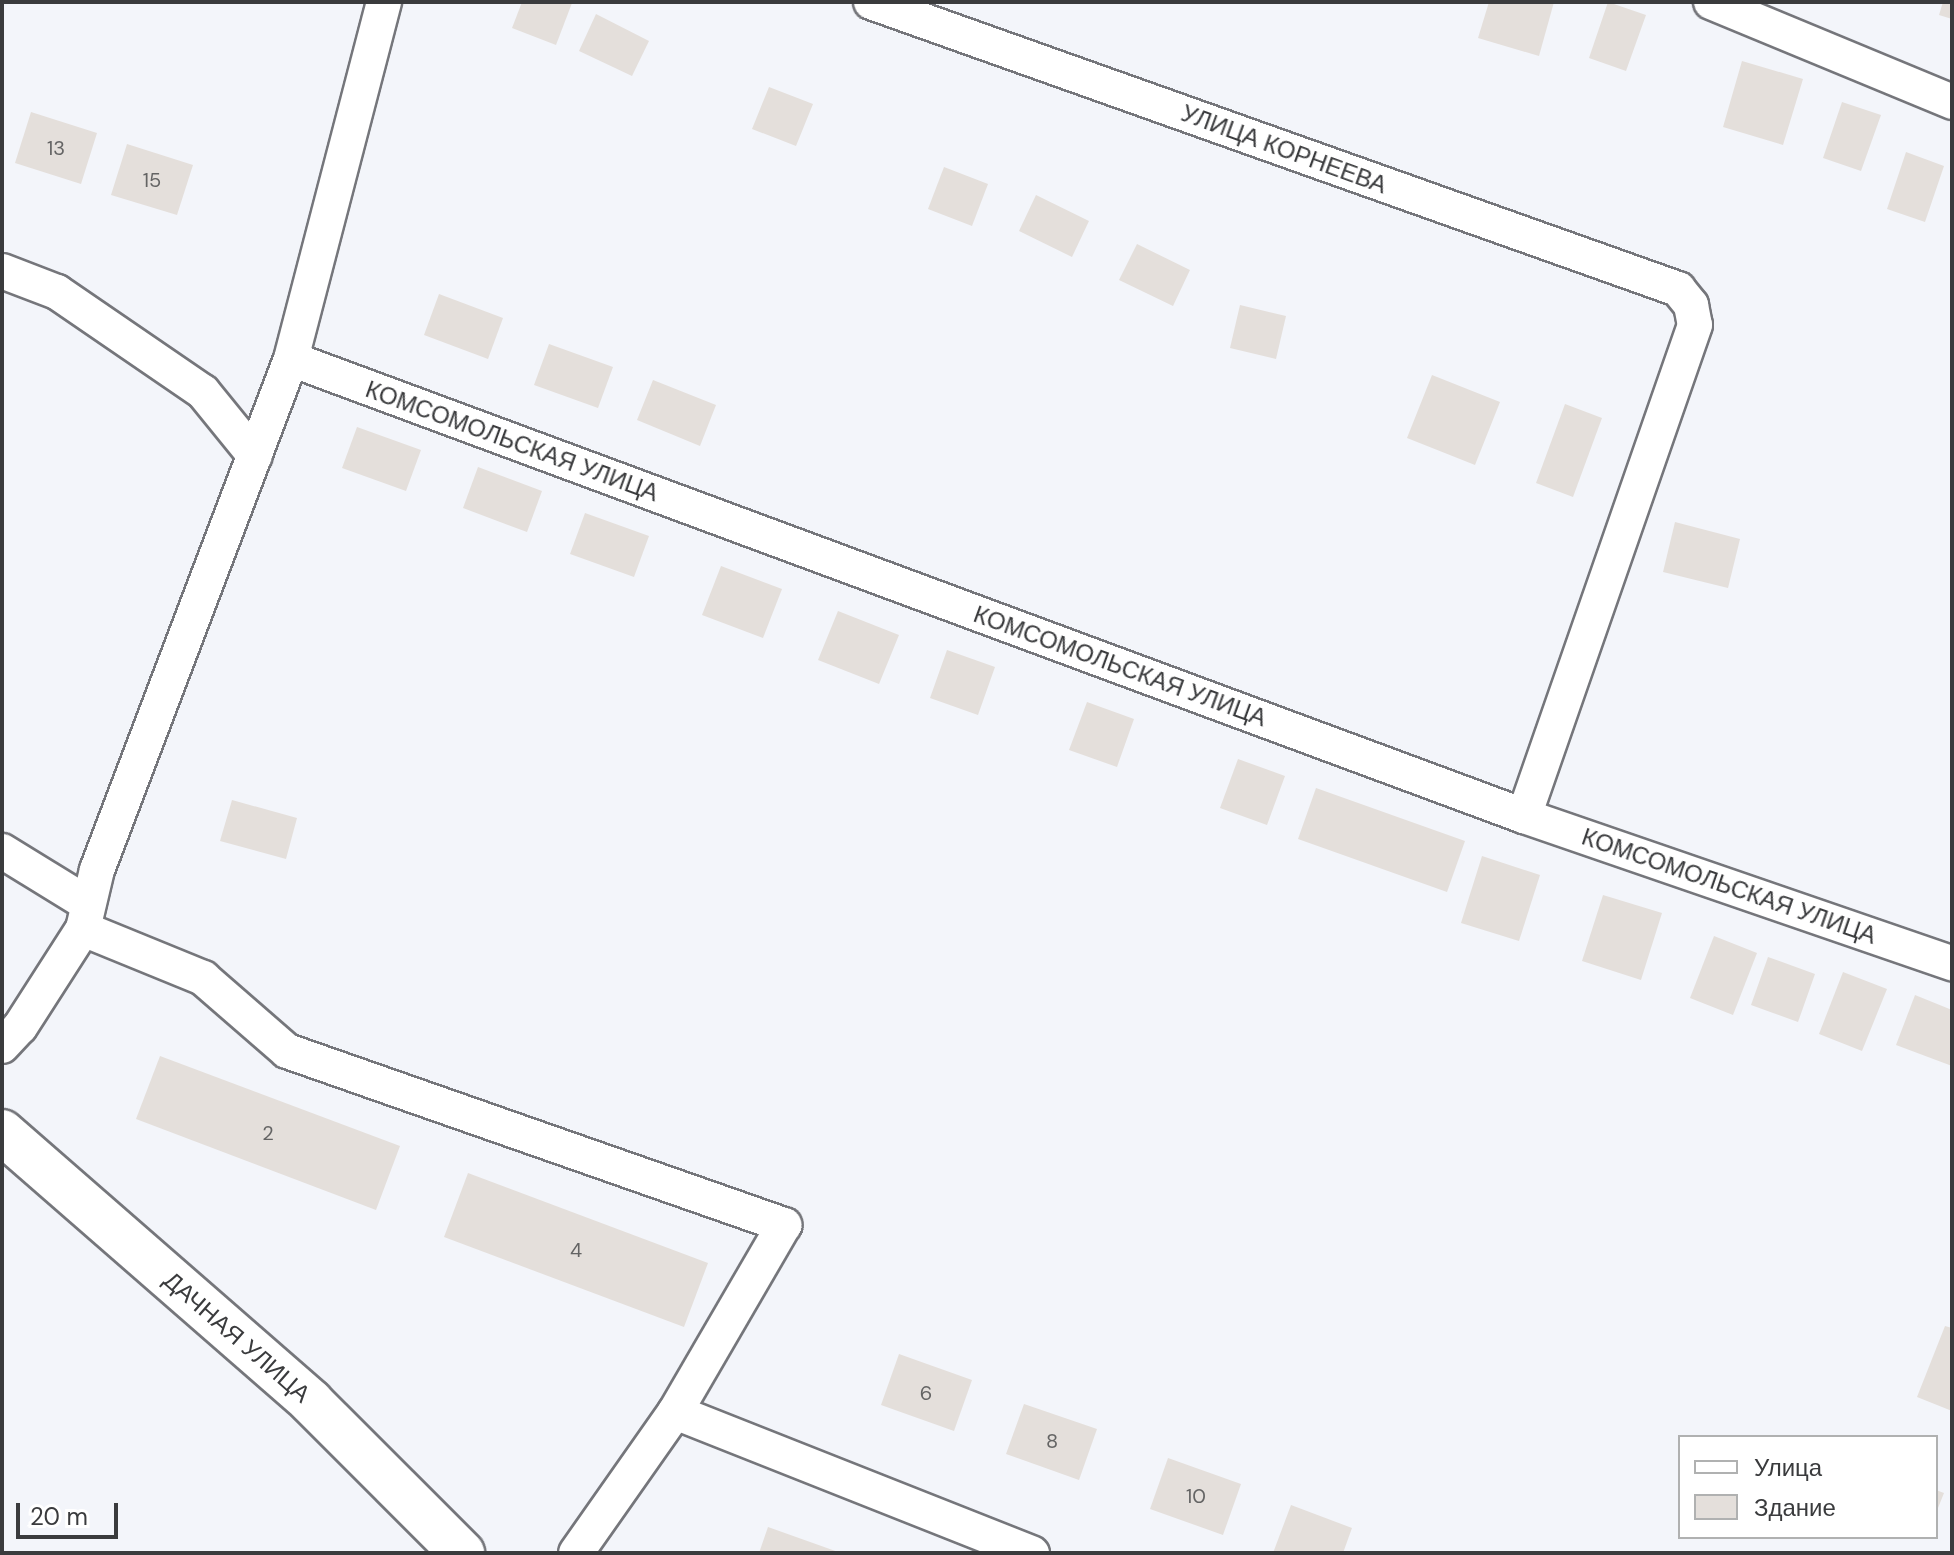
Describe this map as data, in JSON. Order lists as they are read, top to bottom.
{
  "streets": {
    "street": ["УЛИЦА КОРНЕЕВА", "КОМСОМОЛЬСКАЯ УЛИЦА", "ДАЧНАЯ УЛИЦА"]
  },
  "crossings": [
    ["УЛИЦА КОРНЕЕВА", "КОМСОМОЛЬСКАЯ УЛИЦА"]
  ],
  "house_numbers": [
    "13",
    "15",
    "2",
    "4",
    "6",
    "8",
    "10"
  ],
  "legend": ["Улица", "Здание"],
  "scale_bar": "20 m"
}
